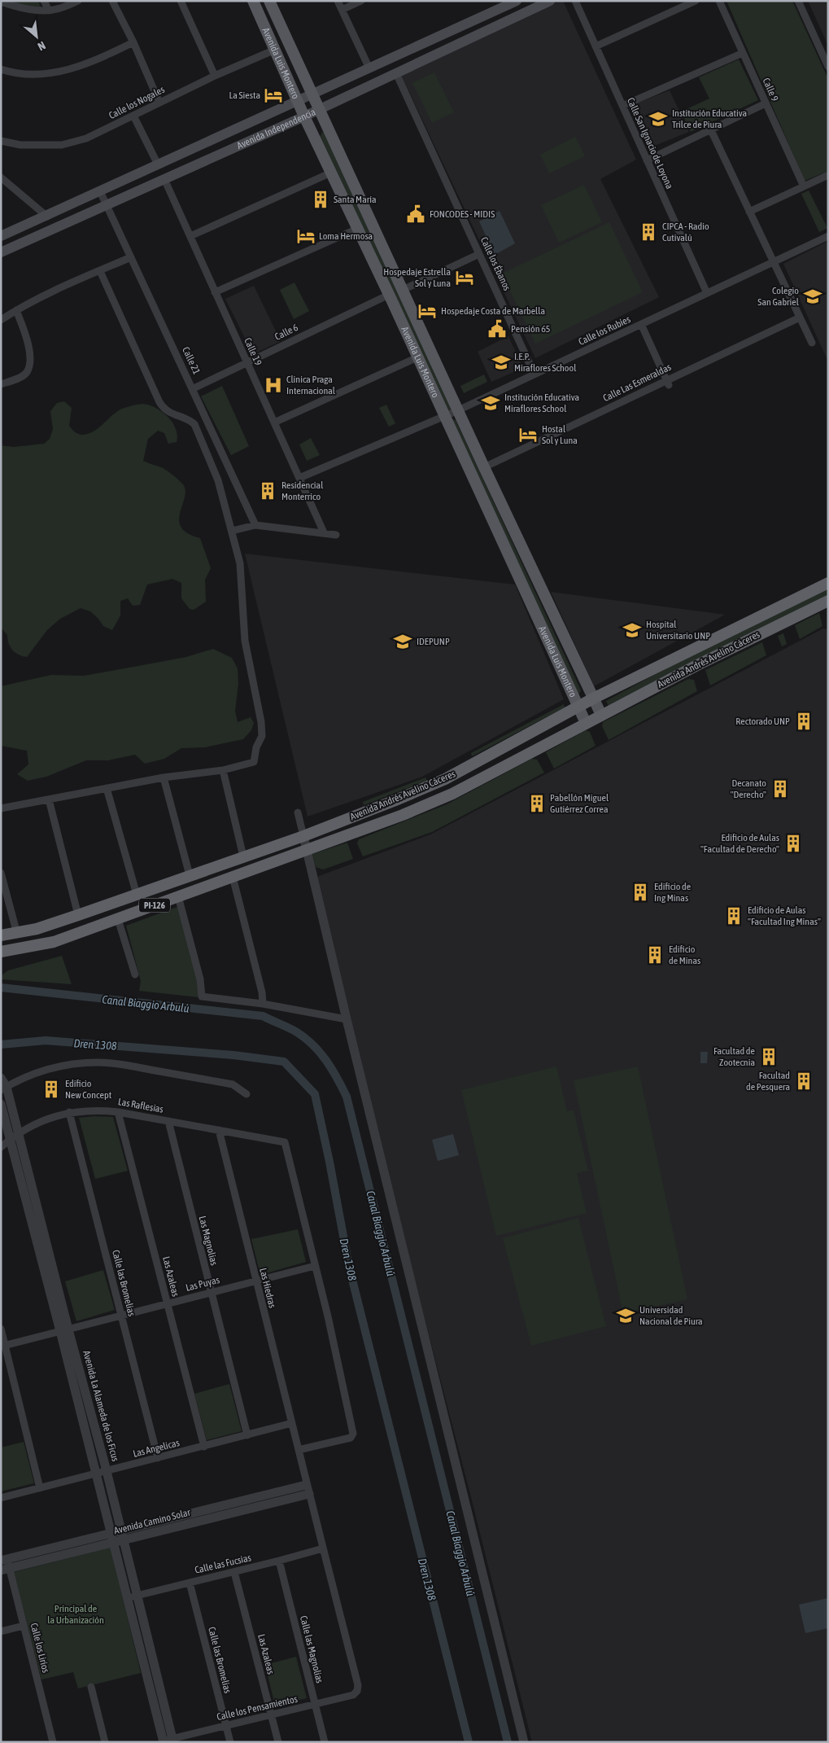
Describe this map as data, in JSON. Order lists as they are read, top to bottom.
{
  "streets": {
    "highway": ["Avenida Andrés Avelino Cáceres", "PI-126"],
    "main road": ["Avenida Luis Montero", "Avenida Independencia"],
    "street": [
      "Calle 9",
      "Calle los Nogales",
      "Calle San Ignacio de Loyona",
      "Calle los Ébanos",
      "Calle los Rubíes",
      "Calle 6",
      "Calle 19",
      "Calle 21",
      "Calle Las Esmeraldas",
      "Las Raflesias",
      "Las Magnolias",
      "Las Azaleas",
      "Calle las Bromelias",
      "Las Puyas",
      "Las Hiedras",
      "Avenida La Alameda de los Ficus",
      "Las Angelicas",
      "Avenida Camino Solar",
      "Calle las Fucsias",
      "Calle los Lirios",
      "Calle las Magnolias",
      "Calle los Pensamientos"
    ]
  },
  "crossings": [
    ["Avenida Luis Montero", "Calle los Nogales"],
    ["Avenida Luis Montero", "Avenida Independencia"],
    ["Avenida Luis Montero", "Calle los Rubíes"],
    ["Avenida Luis Montero", "Calle 6"],
    ["Avenida Luis Montero", "Calle Las Esmeraldas"],
    ["Avenida Luis Montero", "Avenida Andrés Avelino Cáceres"],
    ["Avenida Independencia", "Calle los Ébanos"],
    ["Avenida Independencia", "Calle 19"],
    ["Avenida Independencia", "Calle 21"],
    ["Calle San Ignacio de Loyona", "Calle los Rubíes"],
    ["Calle los Ébanos", "Calle los Rubíes"],
    ["Calle los Rubíes", "Calle 19"],
    ["Calle 6", "Calle 19"],
    ["Calle 6", "Calle 21"],
    ["Las Raflesias", "Las Magnolias"],
    ["Las Raflesias", "Las Azaleas"],
    ["Las Raflesias", "Calle las Bromelias"],
    ["Las Raflesias", "Las Puyas"],
    ["Las Raflesias", "Las Hiedras"],
    ["Las Raflesias", "Avenida La Alameda de los Ficus"],
    ["Las Magnolias", "Las Puyas"],
    ["Las Magnolias", "Las Angelicas"],
    ["Las Azaleas", "Las Puyas"],
    ["Las Azaleas", "Las Angelicas"],
    ["Las Azaleas", "Calle las Fucsias"],
    ["Las Azaleas", "Calle los Pensamientos"],
    ["Calle las Bromelias", "Las Puyas"],
    ["Calle las Bromelias", "Las Angelicas"],
    ["Calle las Bromelias", "Calle las Fucsias"],
    ["Calle las Bromelias", "Calle los Pensamientos"],
    ["Las Puyas", "Las Hiedras"],
    ["Las Puyas", "Avenida La Alameda de los Ficus"],
    ["Las Hiedras", "Las Angelicas"],
    ["Las Hiedras", "Avenida Camino Solar"],
    ["Las Hiedras", "Calle las Fucsias"],
    ["Las Hiedras", "Calle los Pensamientos"],
    ["Avenida La Alameda de los Ficus", "Las Angelicas"],
    ["Avenida La Alameda de los Ficus", "Avenida Camino Solar"],
    ["Avenida La Alameda de los Ficus", "Calle las Fucsias"],
    ["Avenida La Alameda de los Ficus", "Calle los Pensamientos"],
    ["Avenida Camino Solar", "Calle los Lirios"],
    ["Calle las Fucsias", "Calle las Magnolias"],
    ["Calle las Magnolias", "Calle los Pensamientos"]
  ],
  "water": ["Canal Biaggio Arbulú", "Dren 1308"],
  "parks": ["Principal de la Urbanización"],
  "places": {
    "hotel": [
      "La Siesta",
      "Loma Hermosa",
      "Hospedaje Estrella Sol y Luna",
      "Hospedaje Costa de Marbella",
      "Hostal Sol y Luna"
    ],
    "school or university": [
      "Institución Educativa Trilce de Piura",
      "Colegio San Gabriel",
      "I.E.P. Miraflores School",
      "Institución Educativa Miraflores School",
      "Hospital Universitario UNP",
      "IDEPUNP",
      "Universidad Nacional de Piura"
    ],
    "building": [
      "Santa María",
      "CIPCA - Radio Cutivalú",
      "Residencial Monterrico",
      "Rectorado UNP",
      "Decanato \"Derecho\"",
      "Pabellón Miguel Gutiérrez Correa",
      "Edificio de Aulas \"Facultad de Derecho\"",
      "Edificio de Ing Minas",
      "Edificio de Aulas \"Facultad Ing Minas\"",
      "Edificio de Minas",
      "Facultad de Zootecnia",
      "Facultad de Pesquera",
      "Edificio New Concept"
    ],
    "public building": ["FONCODES - MIDIS", "Pensión 65"],
    "hospital": ["Clinica Praga Internacional"]
  },
  "north": "bottom right"
}
